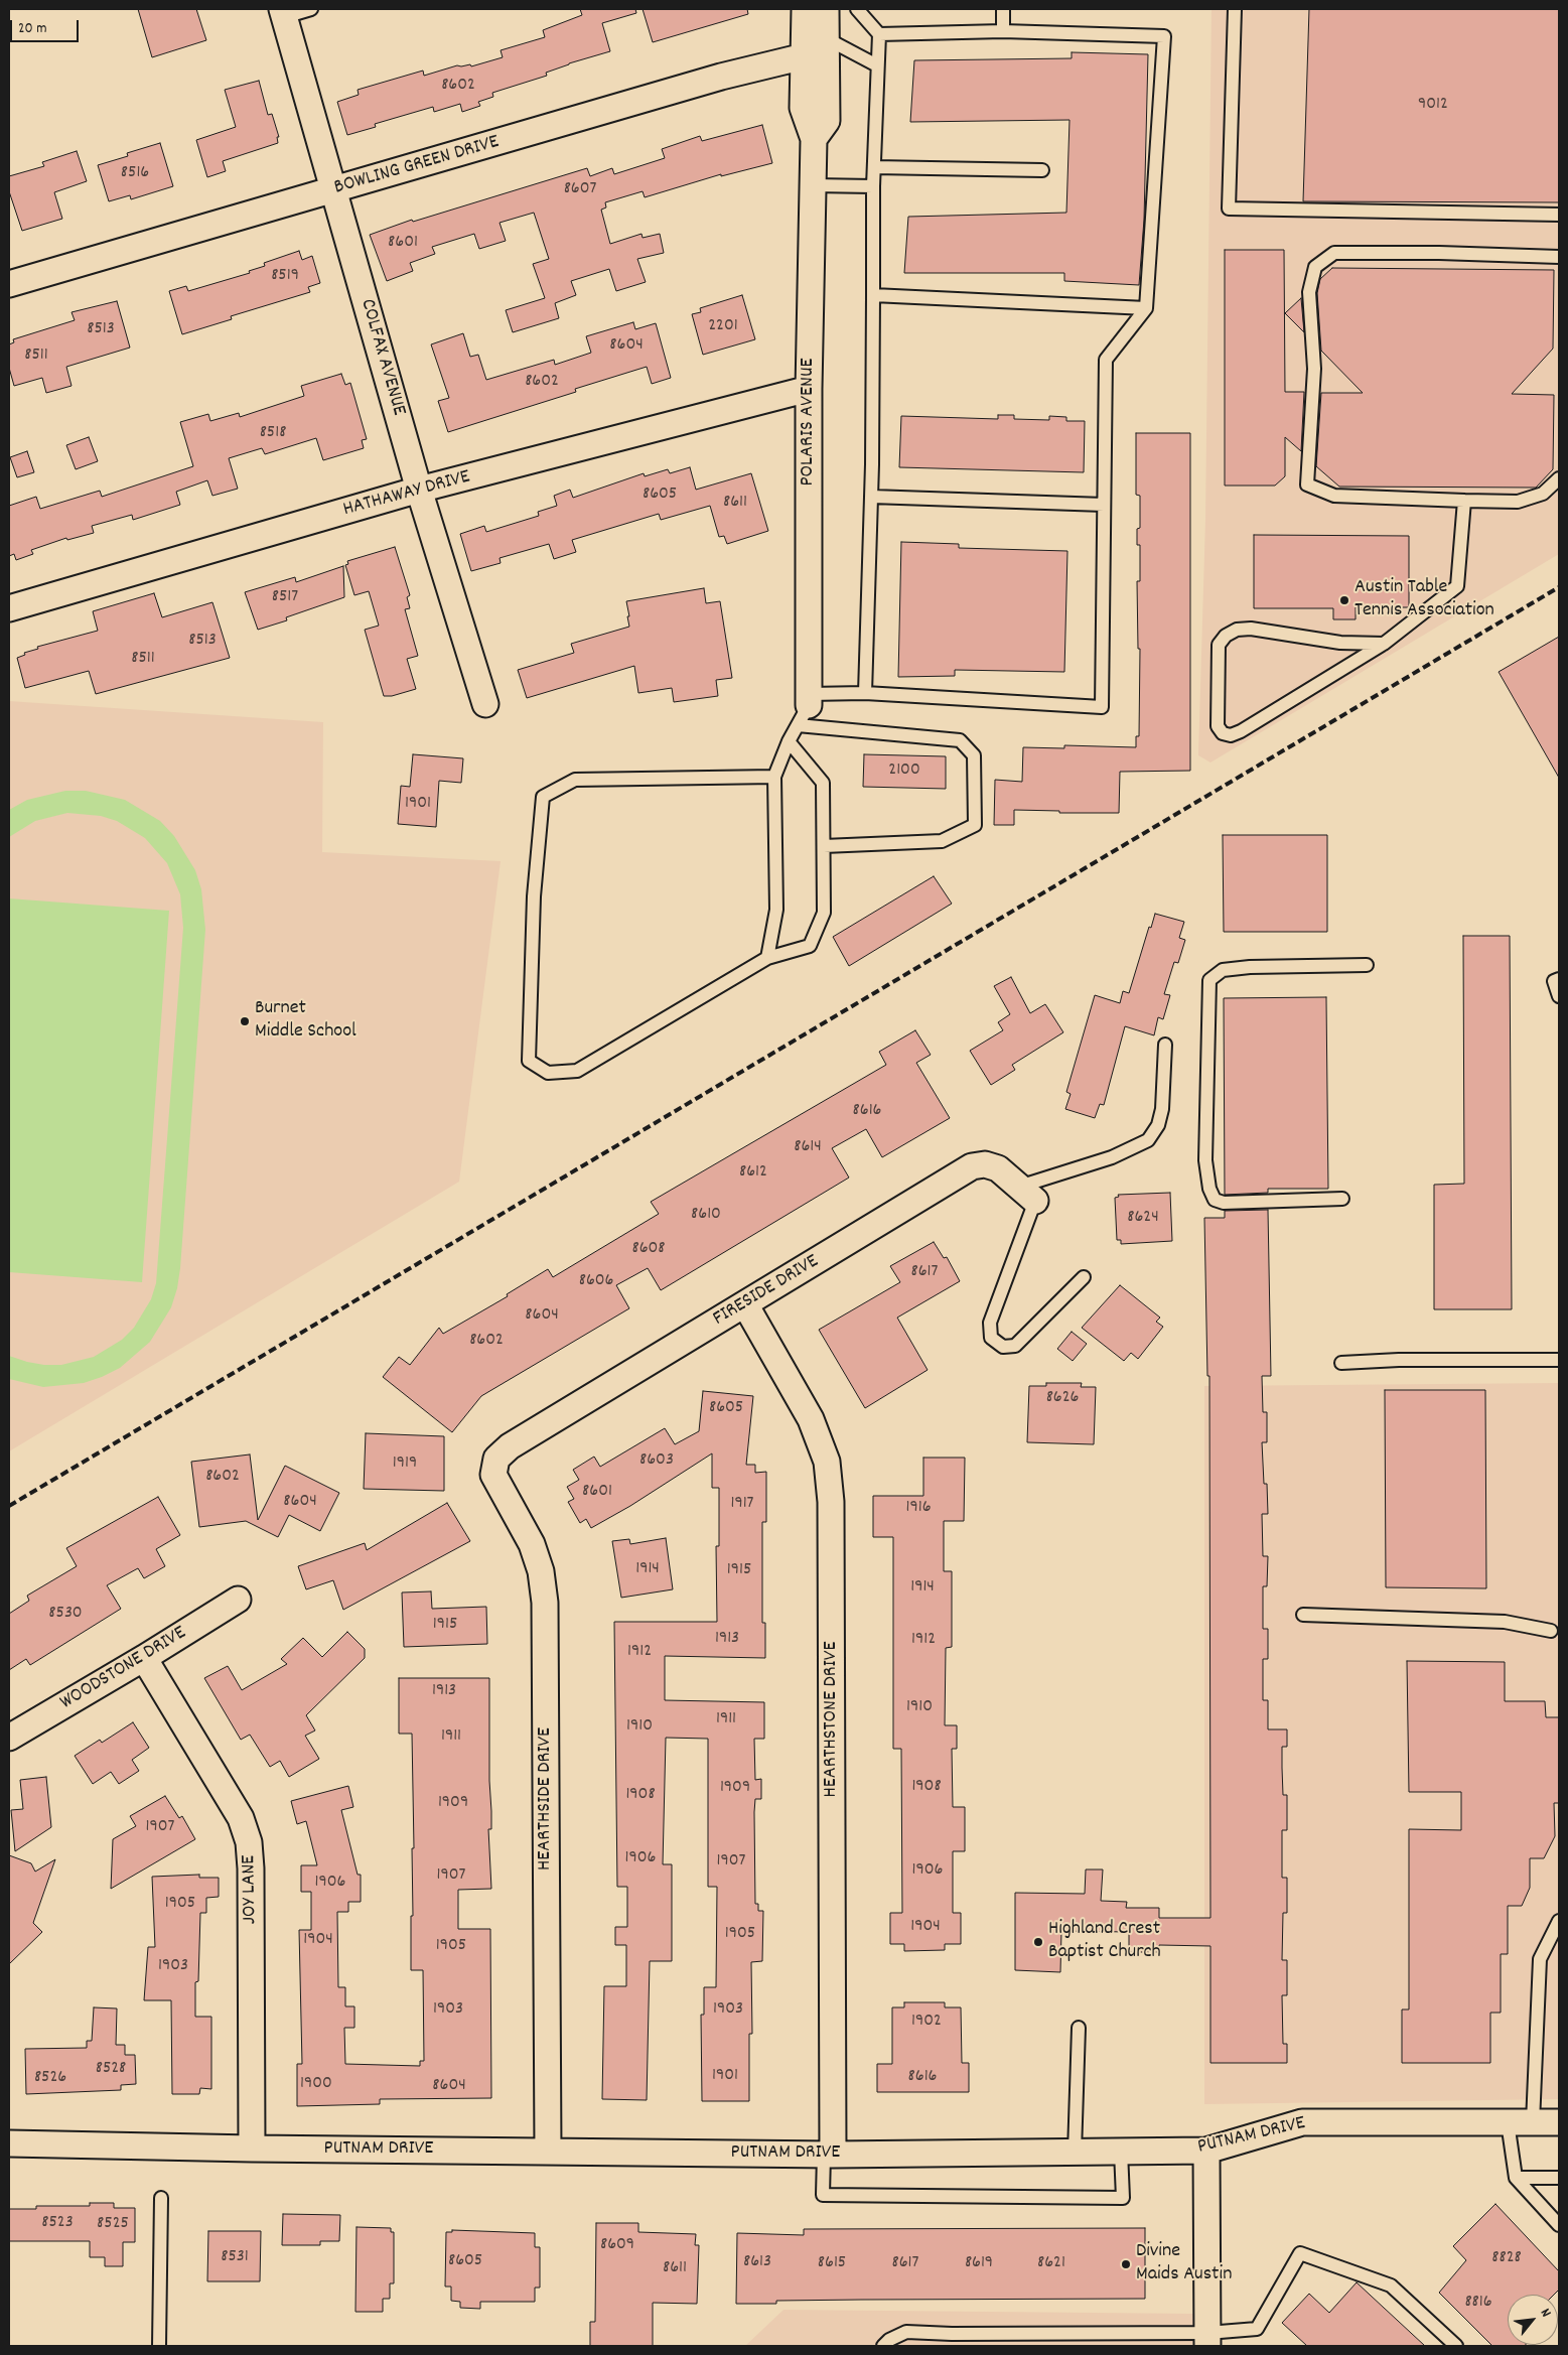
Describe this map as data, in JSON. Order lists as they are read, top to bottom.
{
  "streets": {
    "street": [
      "BOWLING GREEN DRIVE",
      "COLFAX AVENUE",
      "POLARIS AVENUE",
      "HATHAWAY DRIVE",
      "FIRESIDE DRIVE",
      "WOODSTONE DRIVE",
      "HEARTHSTONE DRIVE",
      "HEARTHSIDE DRIVE",
      "JOY LANE",
      "PUTNAM DRIVE"
    ]
  },
  "crossings": [
    ["BOWLING GREEN DRIVE", "COLFAX AVENUE"],
    ["BOWLING GREEN DRIVE", "POLARIS AVENUE"],
    ["COLFAX AVENUE", "HATHAWAY DRIVE"],
    ["POLARIS AVENUE", "HATHAWAY DRIVE"],
    ["FIRESIDE DRIVE", "HEARTHSTONE DRIVE"],
    ["FIRESIDE DRIVE", "HEARTHSIDE DRIVE"],
    ["WOODSTONE DRIVE", "JOY LANE"],
    ["HEARTHSTONE DRIVE", "PUTNAM DRIVE"],
    ["HEARTHSIDE DRIVE", "PUTNAM DRIVE"],
    ["JOY LANE", "PUTNAM DRIVE"]
  ],
  "places": [
    "Austin Table Tennis Association",
    "Burnet Middle School",
    "Highland Crest Baptist Church",
    "Divine Maids Austin"
  ],
  "house_numbers": [
    "8602",
    "9012",
    "8516",
    "8607",
    "8601",
    "8519",
    "2201",
    "8513",
    "8604",
    "8511",
    "8602",
    "8518",
    "8605",
    "8611",
    "8517",
    "8513",
    "8511",
    "2100",
    "1901",
    "8616",
    "8614",
    "8612",
    "8610",
    "8624",
    "8608",
    "8617",
    "8606",
    "8604",
    "8602",
    "8626",
    "8605",
    "8603",
    "1919",
    "8602",
    "8601",
    "8604",
    "1917",
    "1916",
    "1914",
    "1915",
    "1914",
    "8530",
    "1915",
    "1913",
    "1912",
    "1912",
    "1913",
    "1910",
    "1911",
    "1910",
    "1911",
    "1908",
    "1909",
    "1908",
    "1909",
    "1907",
    "1906",
    "1907",
    "1906",
    "1907",
    "1906",
    "1905",
    "1904",
    "1905",
    "1904",
    "1905",
    "1903",
    "1903",
    "1903",
    "1902",
    "8528",
    "1901",
    "8616",
    "8526",
    "1900",
    "8604",
    "8523",
    "8525",
    "8609",
    "8531",
    "8828",
    "8605",
    "8613",
    "8615",
    "8617",
    "8619",
    "8621",
    "8611",
    "8816"
  ],
  "scale_bar": "20 m",
  "north": "top right"
}
